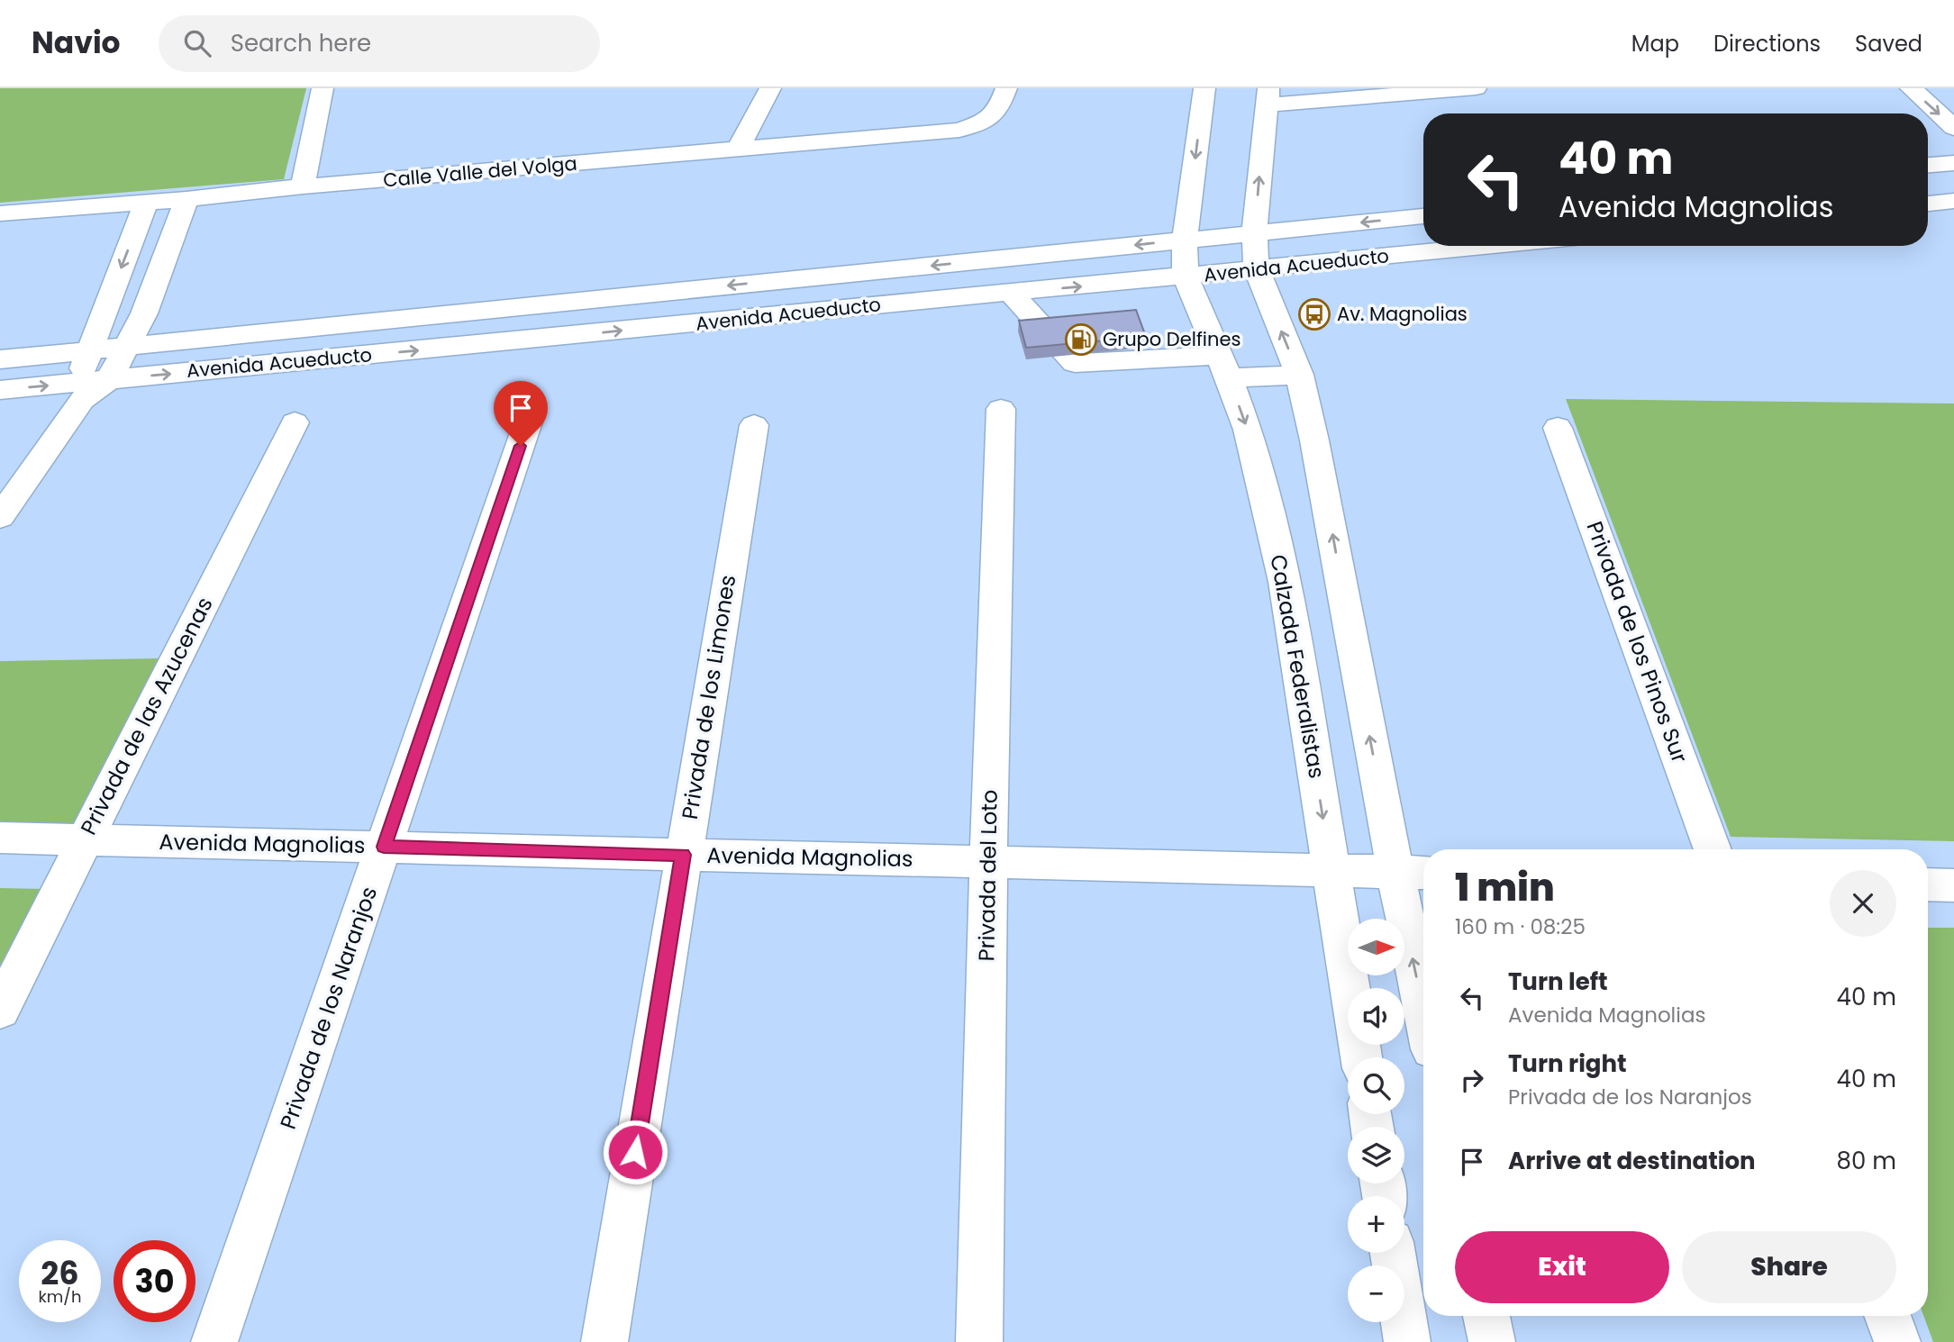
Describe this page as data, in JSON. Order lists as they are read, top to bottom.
{
  "streets": {
    "street": [
      "Calle Valle del Volga",
      "Avenida Acueducto",
      "Privada de los Pinos Sur",
      "Calzada Federalistas",
      "Privada de los Limones",
      "Privada de las Azucenas",
      "Avenida Magnolias",
      "Privada del Loto",
      "Privada de los Naranjos"
    ]
  },
  "crossings": [
    ["Avenida Acueducto", "Calzada Federalistas"],
    ["Calzada Federalistas", "Avenida Magnolias"],
    ["Privada de los Limones", "Avenida Magnolias"],
    ["Privada de las Azucenas", "Avenida Magnolias"],
    ["Avenida Magnolias", "Privada del Loto"],
    ["Avenida Magnolias", "Privada de los Naranjos"]
  ],
  "places": {
    "bus stop": ["Av. Magnolias"],
    "fuel station": ["Grupo Delfines"]
  },
  "north": "right",
  "page": {
    "header": "Navio",
    "search": "Search here",
    "nav": ["Map", "Directions", "Saved"],
    "turn": ["40 m", "Avenida Magnolias"],
    "heading": ["1 min", "160 m · 08:25"],
    "map_buttons": ["+", "−"],
    "list": [
      {
        "name": "Turn left",
        "note": "Avenida Magnolias",
        "value": "40 m"
      },
      {
        "name": "Turn right",
        "note": "Privada de los Naranjos",
        "value": "40 m"
      },
      {
        "name": "Arrive at destination",
        "value": "80 m"
      }
    ],
    "buttons": ["Exit", "Share"],
    "speed": "26 km/h",
    "limit": "30"
  }
}
